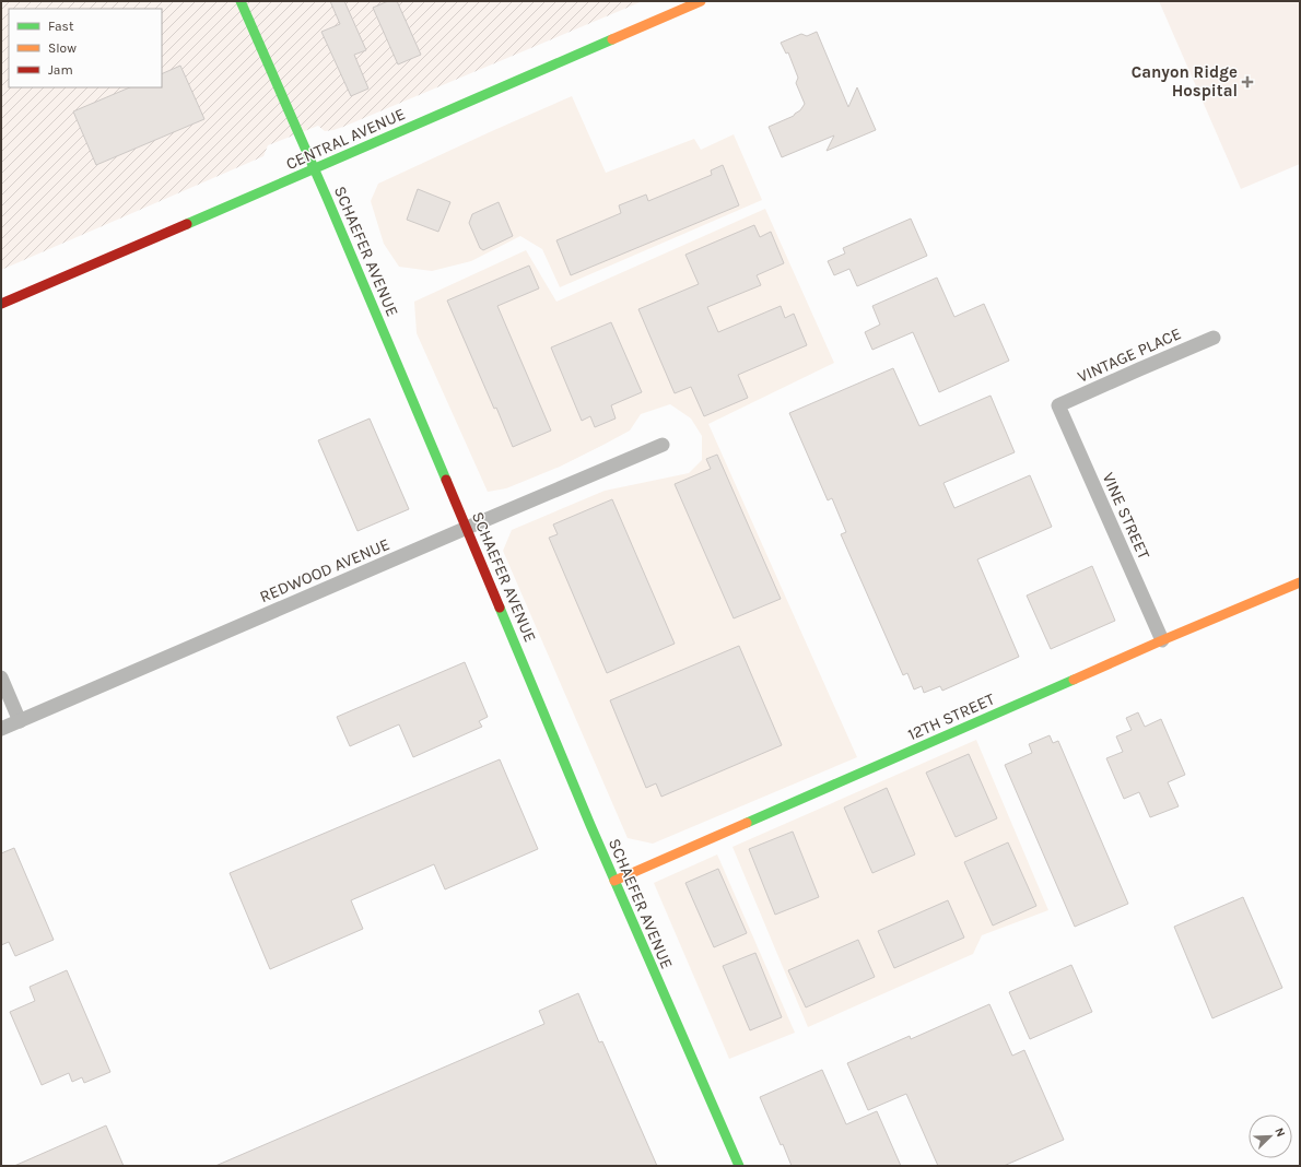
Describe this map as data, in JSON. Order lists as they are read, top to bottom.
{
  "streets": {
    "street": [
      "CENTRAL AVENUE",
      "SCHAEFER AVENUE",
      "VINTAGE PLACE",
      "VINE STREET",
      "REDWOOD AVENUE",
      "12TH STREET"
    ]
  },
  "crossings": [
    ["CENTRAL AVENUE", "SCHAEFER AVENUE"],
    ["SCHAEFER AVENUE", "REDWOOD AVENUE"],
    ["SCHAEFER AVENUE", "12TH STREET"],
    ["VINTAGE PLACE", "VINE STREET"],
    ["VINE STREET", "12TH STREET"]
  ],
  "places": {
    "health": ["Canyon Ridge Hospital"]
  },
  "legend": ["Fast", "Slow", "Jam"],
  "north": "top right"
}
